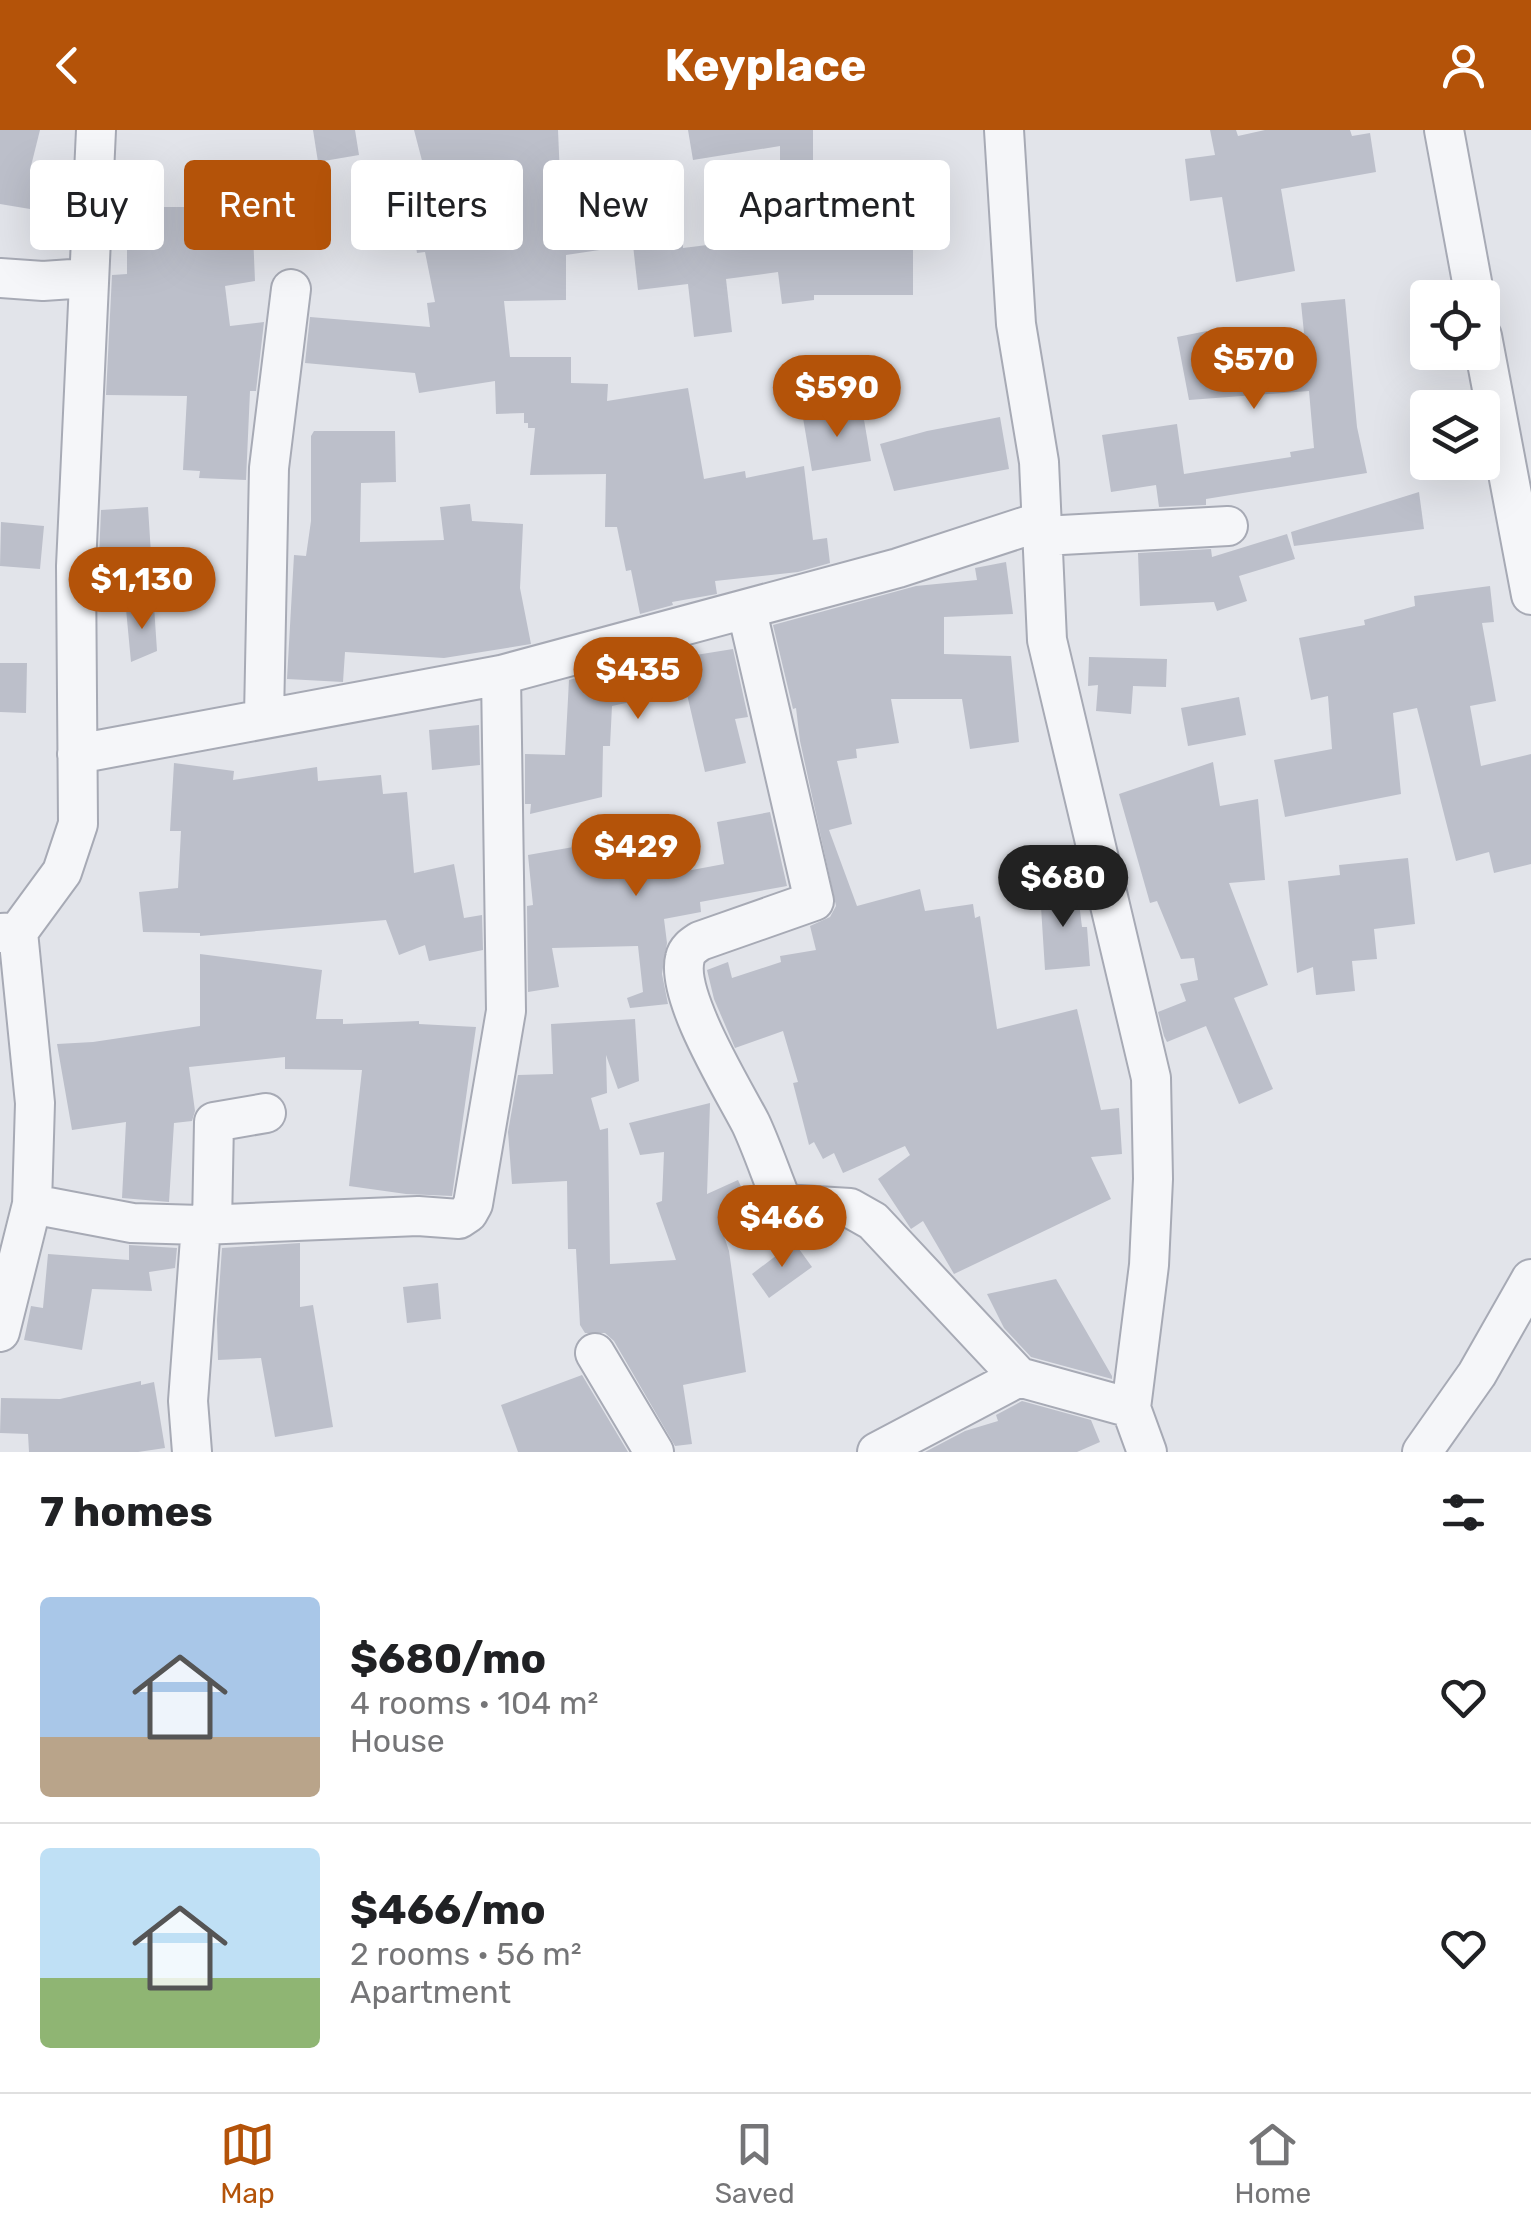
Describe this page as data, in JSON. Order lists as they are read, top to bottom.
{
  "page": {
    "header": "Keyplace",
    "chip": [
      "Buy",
      "Rent",
      "Filters",
      "New",
      "Apartment"
    ],
    "price": [
      "$570",
      "$590",
      "$1,130",
      "$435",
      "$429",
      "$680",
      "$466"
    ],
    "heading": "7 homes",
    "list": [
      {
        "name": "$680/mo",
        "note": "4 rooms · 104 m² · House"
      },
      {
        "name": "$466/mo",
        "note": "2 rooms · 56 m² · Apartment"
      }
    ],
    "tabs": ["Map", "Saved", "Home"]
  }
}
